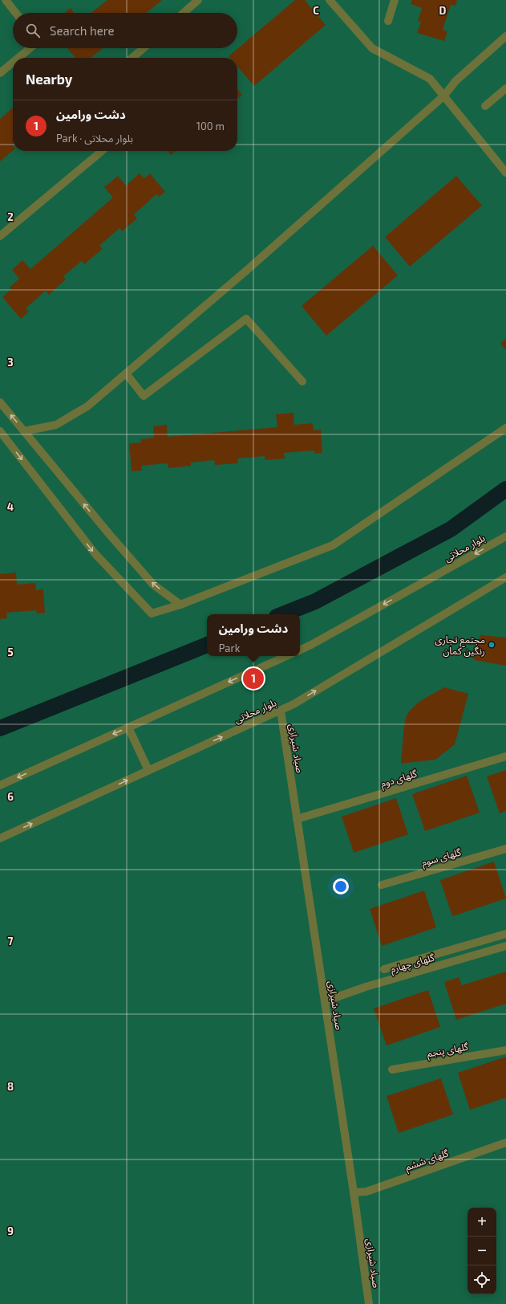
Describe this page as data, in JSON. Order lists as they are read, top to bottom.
{
  "streets": {
    "street": [
      "بلوار محلاتی",
      "صیاد شیرازی",
      "گلهای دوم",
      "گلهای سوم",
      "گلهای چهارم",
      "گلهای پنجم",
      "گلهای ششم"
    ]
  },
  "crossings": [
    ["بلوار محلاتی", "صیاد شیرازی"],
    ["صیاد شیرازی", "گلهای دوم"],
    ["صیاد شیرازی", "گلهای چهارم"],
    ["صیاد شیرازی", "گلهای ششم"]
  ],
  "places": ["مجتمع تجاری رنگین کمان"],
  "page": {
    "search": "Search here",
    "heading": "Nearby",
    "list": [
      {
        "mark": "1",
        "name": "دشت ورامین",
        "note": "Park · بلوار محلاتی",
        "value": "100 m"
      }
    ],
    "popup": ["دشت ورامین", "Park"],
    "pins": "1",
    "map_buttons": ["+", "−"]
  },
  "grid": {
    "columns": ["C", "D"],
    "rows": [
      "2",
      "3",
      "4",
      "5",
      "6",
      "7",
      "8",
      "9"
    ]
  }
}
